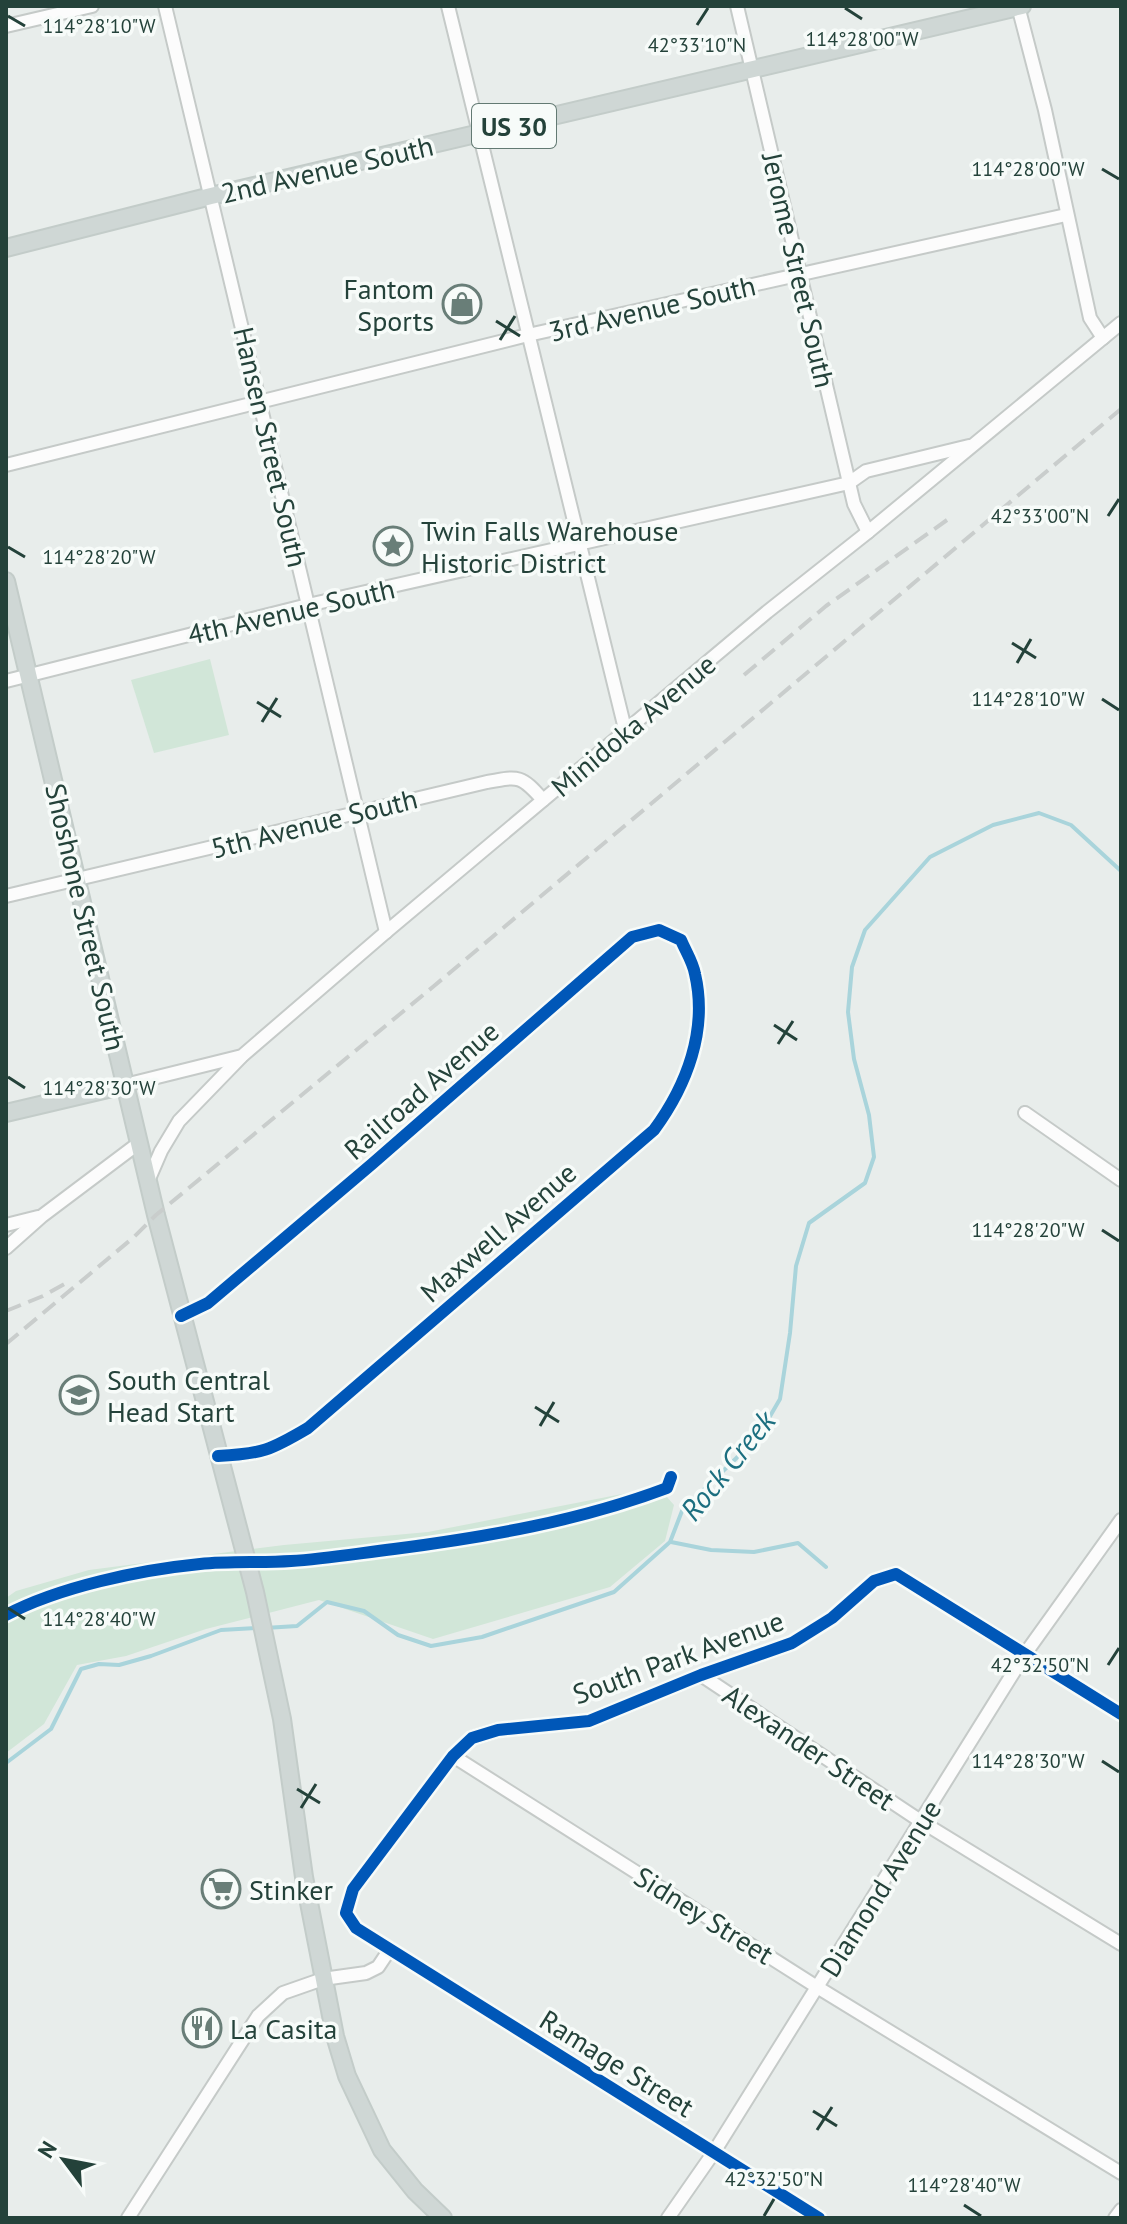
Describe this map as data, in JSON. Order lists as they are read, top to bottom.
{
  "streets": {
    "main road": ["US 30", "2nd Avenue South", "Shoshone Street South"],
    "street": [
      "Jerome Street South",
      "3rd Avenue South",
      "Hansen Street South",
      "4th Avenue South",
      "Minidoka Avenue",
      "5th Avenue South",
      "Railroad Avenue",
      "Maxwell Avenue",
      "South Park Avenue",
      "Alexander Street",
      "Diamond Avenue",
      "Sidney Street",
      "Ramage Street"
    ]
  },
  "crossings": [
    ["2nd Avenue South", "Jerome Street South"],
    ["2nd Avenue South", "Hansen Street South"],
    ["Jerome Street South", "3rd Avenue South"],
    ["Jerome Street South", "4th Avenue South"],
    ["Jerome Street South", "Minidoka Avenue"],
    ["3rd Avenue South", "Hansen Street South"],
    ["Hansen Street South", "4th Avenue South"],
    ["Hansen Street South", "Minidoka Avenue"],
    ["Hansen Street South", "5th Avenue South"],
    ["4th Avenue South", "Minidoka Avenue"],
    ["4th Avenue South", "Shoshone Street South"],
    ["Minidoka Avenue", "5th Avenue South"],
    ["Minidoka Avenue", "Shoshone Street South"],
    ["5th Avenue South", "Shoshone Street South"],
    ["Shoshone Street South", "Railroad Avenue"],
    ["Shoshone Street South", "Maxwell Avenue"],
    ["Railroad Avenue", "Maxwell Avenue"],
    ["South Park Avenue", "Alexander Street"],
    ["South Park Avenue", "Diamond Avenue"],
    ["South Park Avenue", "Sidney Street"],
    ["South Park Avenue", "Ramage Street"],
    ["Alexander Street", "Diamond Avenue"],
    ["Diamond Avenue", "Sidney Street"],
    ["Diamond Avenue", "Ramage Street"]
  ],
  "water": ["Rock Creek"],
  "places": {
    "shop": ["Fantom Sports"],
    "place": ["Twin Falls Warehouse Historic District"],
    "school or university": ["South Central Head Start"],
    "supermarket": ["Stinker"],
    "restaurant": ["La Casita"]
  },
  "north": "top left",
  "coordinates": [
    "114°28'10\"W",
    "114°28'00\"W",
    "42°33'10\"N",
    "42°33'00\"N",
    "114°28'20\"W",
    "114°28'30\"W",
    "114°28'40\"W",
    "42°32'50\"N"
  ]
}
